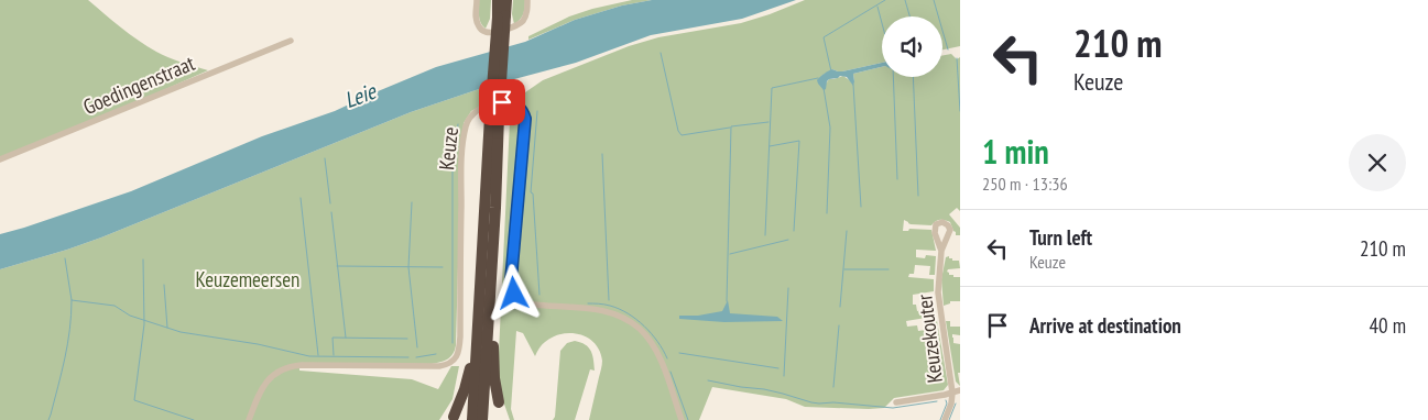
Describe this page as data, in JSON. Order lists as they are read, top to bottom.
{
  "streets": {
    "street": ["Goedingenstraat", "Keuze", "Keuzekouter"]
  },
  "water": ["Leie"],
  "parks": ["Keuzemeersen"],
  "page": {
    "turn": ["210 m", "Keuze"],
    "heading": ["1 min", "250 m · 13:36"],
    "list": [
      {
        "name": "Turn left",
        "note": "Keuze",
        "value": "210 m"
      },
      {
        "name": "Arrive at destination",
        "value": "40 m"
      }
    ]
  }
}
